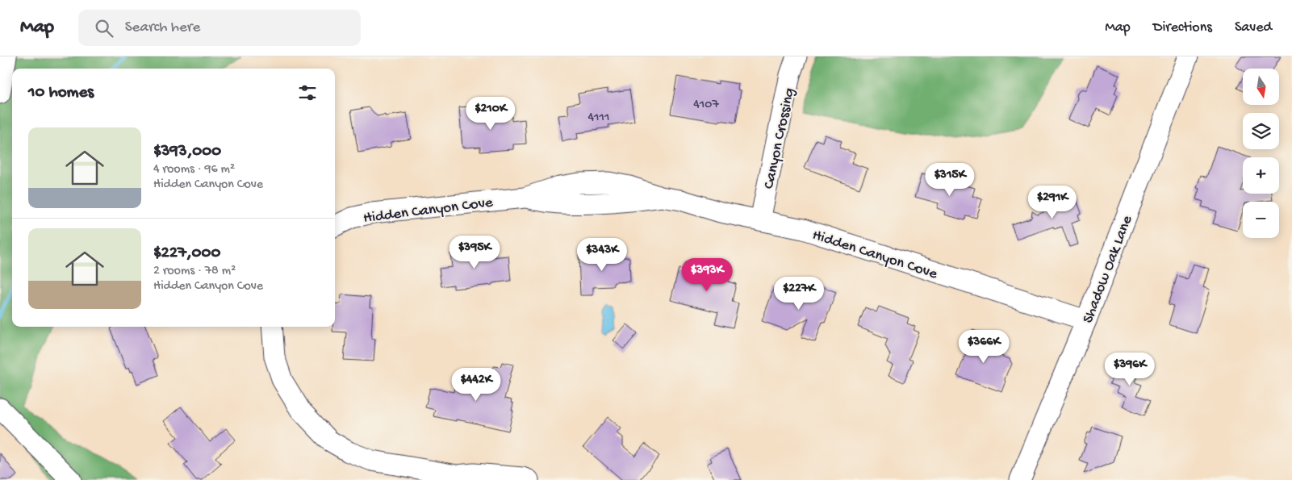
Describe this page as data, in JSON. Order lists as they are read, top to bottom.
{
  "streets": {
    "street": ["Canyon Crossing", "Hidden Canyon Cove", "Shadow Oak Lane"]
  },
  "crossings": [
    ["Canyon Crossing", "Hidden Canyon Cove"],
    ["Hidden Canyon Cove", "Shadow Oak Lane"]
  ],
  "house_numbers": ["4107", "4111"],
  "north": "bottom",
  "page": {
    "header": "Map",
    "search": "Search here",
    "nav": ["Map", "Directions", "Saved"],
    "map_buttons": ["+", "−"],
    "heading": "10 homes",
    "price": [
      "$210K",
      "$315K",
      "$291K",
      "$395K",
      "$343K",
      "$393K",
      "$227K",
      "$366K",
      "$396K",
      "$442K"
    ],
    "list": [
      {
        "name": "$393,000",
        "note": "4 rooms · 96 m² · Hidden Canyon Cove"
      },
      {
        "name": "$227,000",
        "note": "2 rooms · 78 m² · Hidden Canyon Cove"
      }
    ]
  }
}
